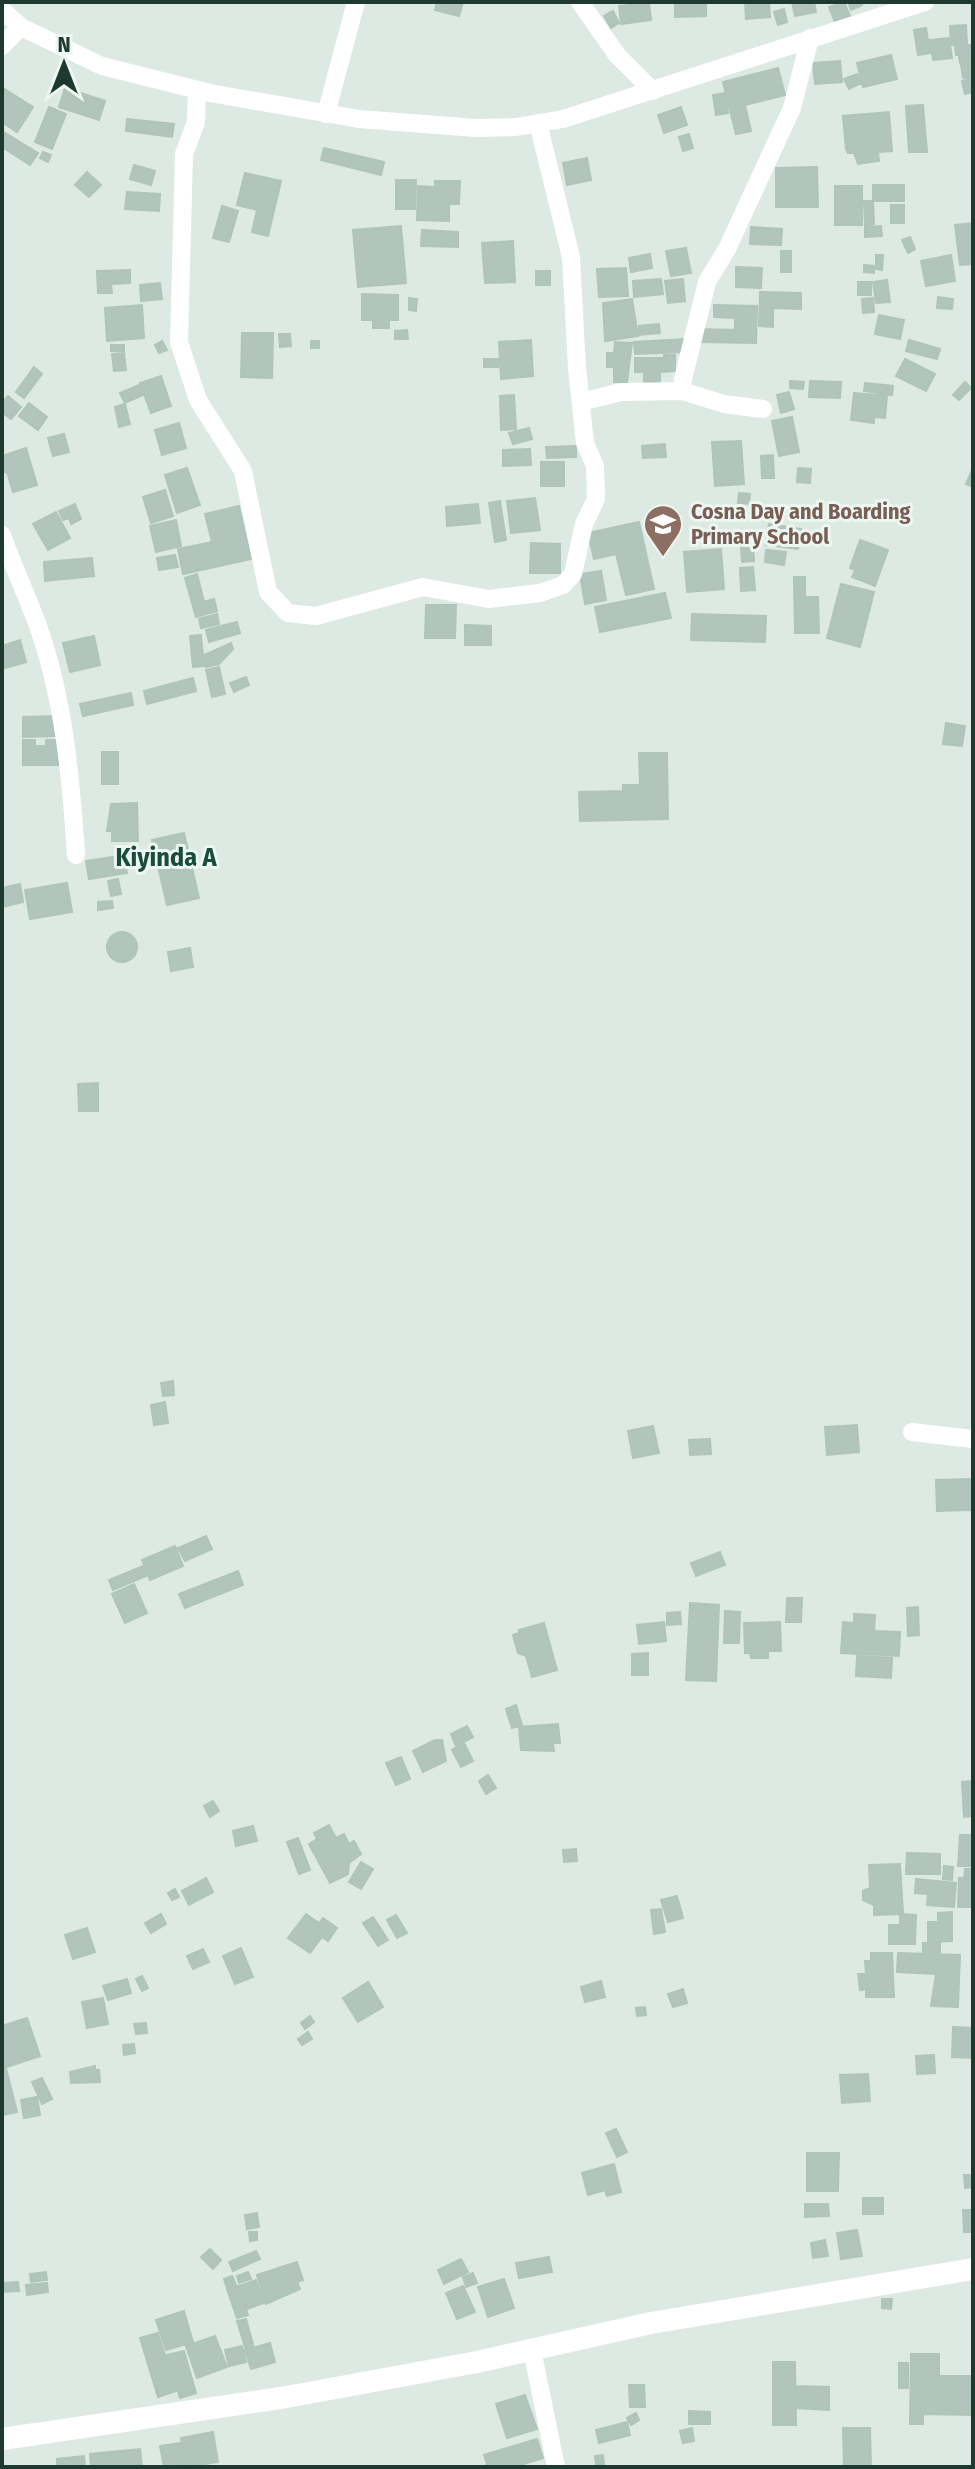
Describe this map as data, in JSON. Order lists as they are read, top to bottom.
{
  "districts": ["Kiyinda A"],
  "places": {
    "school or university": ["Cosna Day and Boarding Primary School"]
  },
  "north": "top"
}
